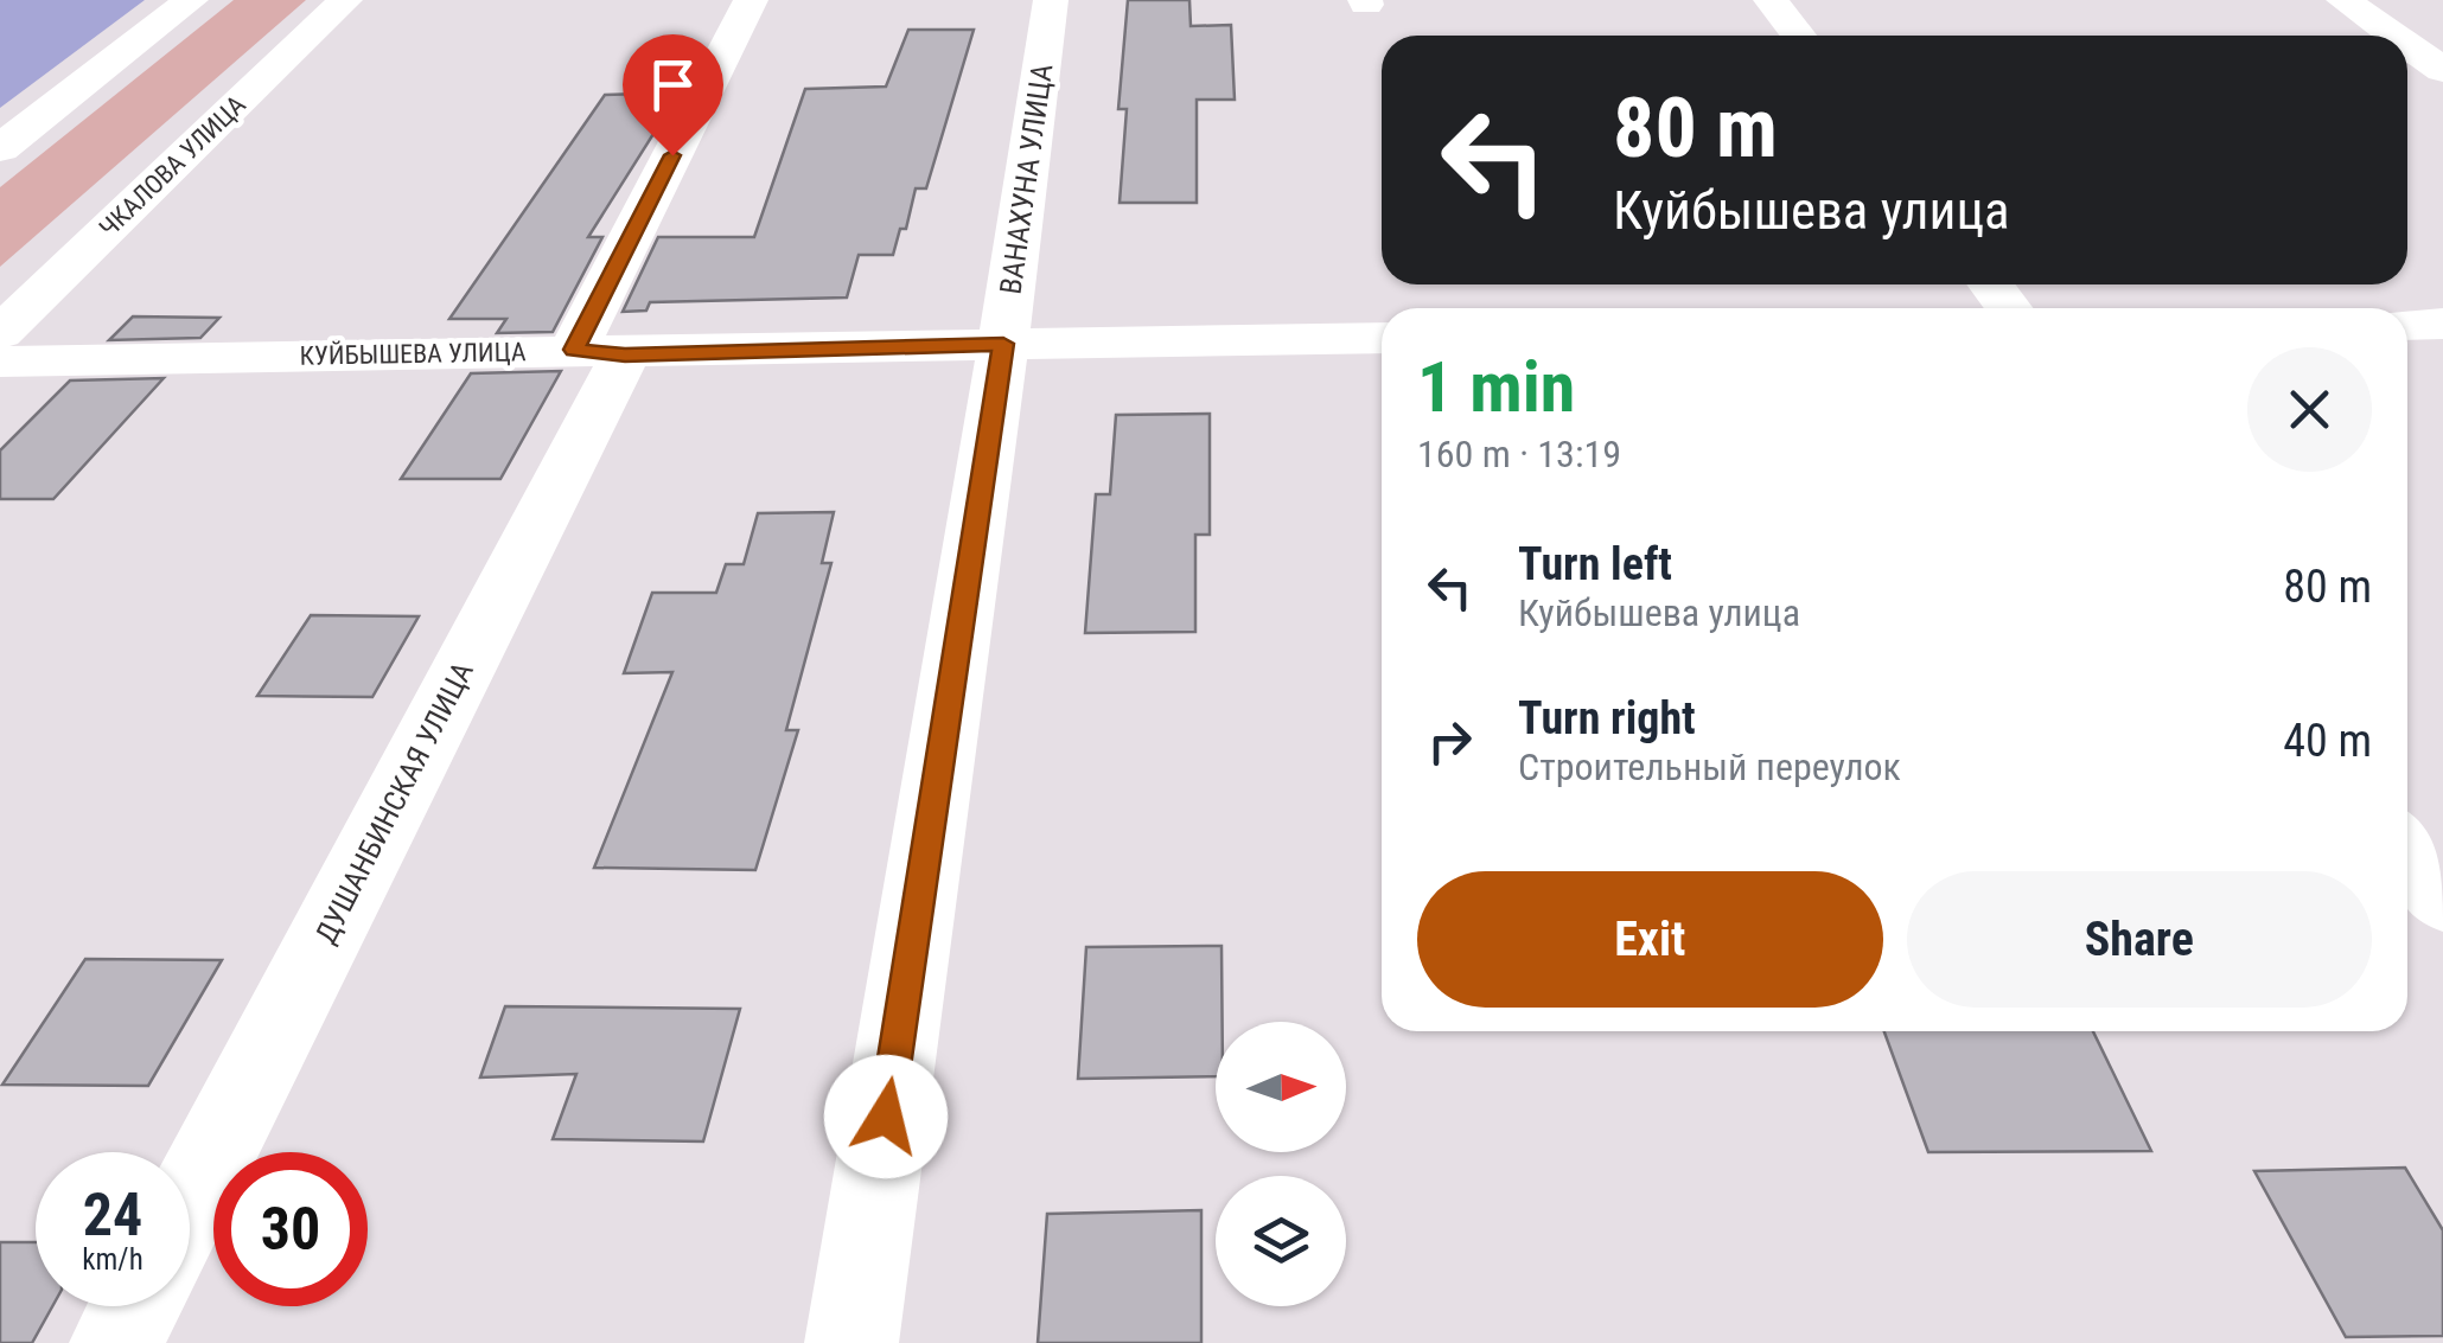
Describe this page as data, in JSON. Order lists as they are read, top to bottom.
{
  "streets": {
    "street": [
      "ЧКАЛОВА УЛИЦА",
      "ВАНАХУНА УЛИЦА",
      "КУЙБЫШЕВА УЛИЦА",
      "ДУШАНБИНСКАЯ УЛИЦА"
    ]
  },
  "crossings": [
    ["ВАНАХУНА УЛИЦА", "КУЙБЫШЕВА УЛИЦА"],
    ["КУЙБЫШЕВА УЛИЦА", "ДУШАНБИНСКАЯ УЛИЦА"]
  ],
  "north": "right",
  "page": {
    "turn": ["80 m", "Куйбышева улица"],
    "heading": ["1 min", "160 m · 13:19"],
    "list": [
      {
        "name": "Turn left",
        "note": "Куйбышева улица",
        "value": "80 m"
      },
      {
        "name": "Turn right",
        "note": "Строительный переулок",
        "value": "40 m"
      }
    ],
    "buttons": ["Exit", "Share"],
    "speed": "24 km/h",
    "limit": "30"
  }
}
